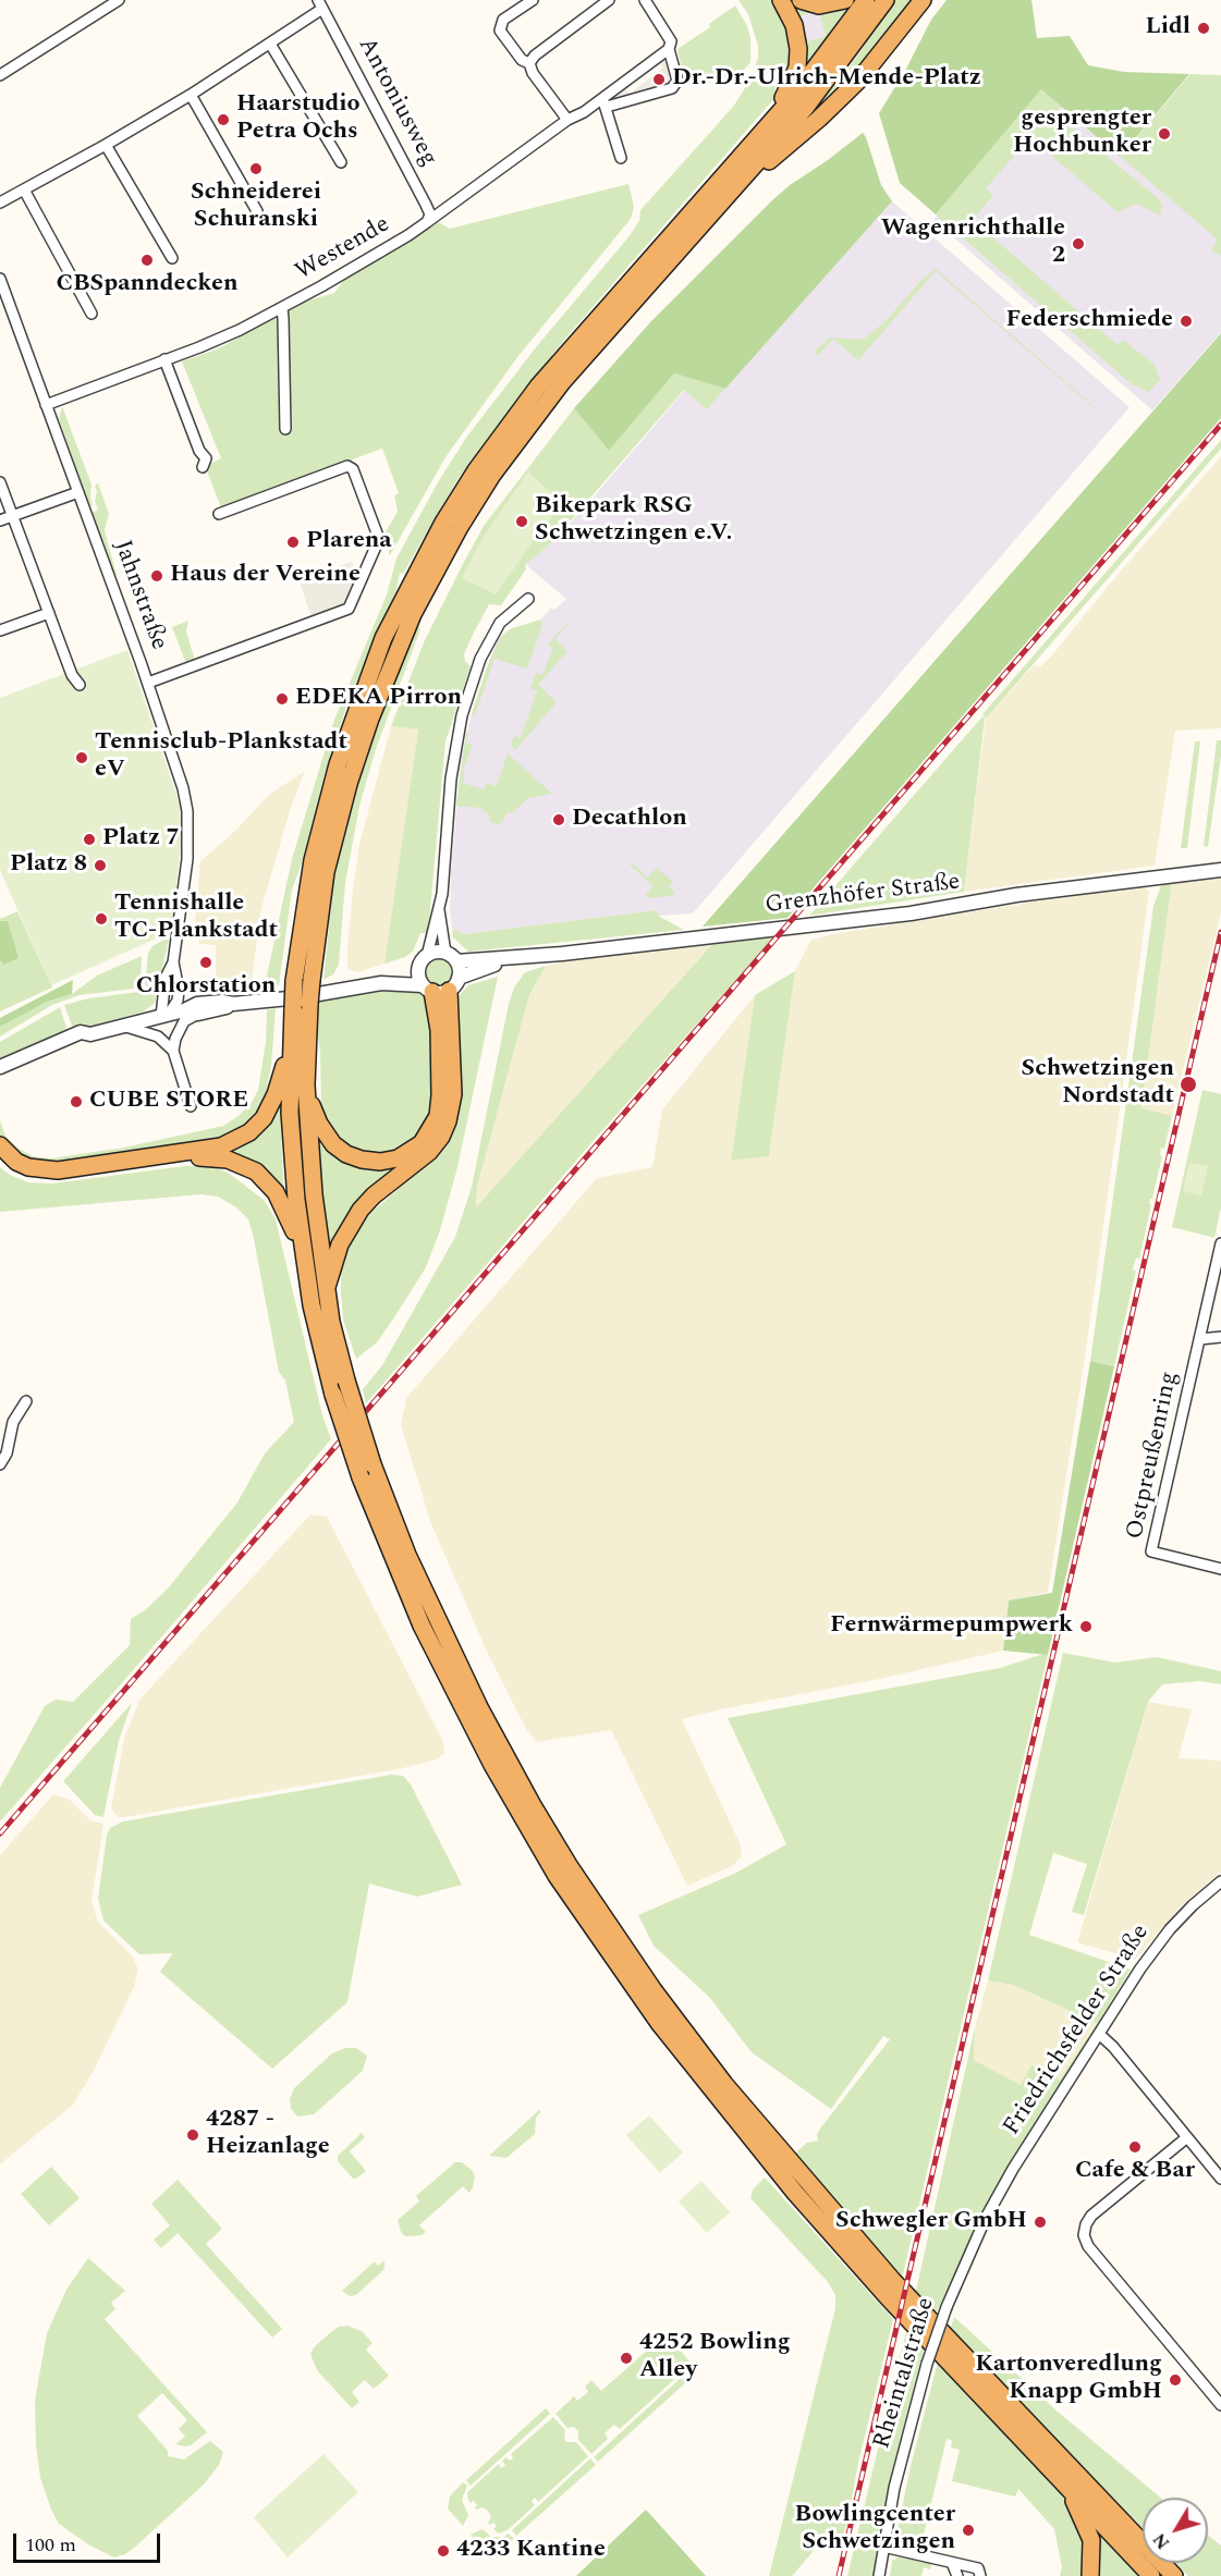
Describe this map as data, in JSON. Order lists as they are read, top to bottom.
{
  "streets": {
    "street": [
      "Antoniusweg",
      "Westende",
      "Jahnstraße",
      "Grenzhöfer Straße",
      "Ostpreußenring",
      "Friedrichsfelder Straße",
      "Rheintalstraße"
    ]
  },
  "crossings": [
    ["Antoniusweg", "Westende"],
    ["Westende", "Jahnstraße"],
    ["Friedrichsfelder Straße", "Rheintalstraße"]
  ],
  "places": [
    "Lidl",
    "Dr.-Dr.-Ulrich-Mende-Platz",
    "Haarstudio Petra Ochs",
    "gesprengter Hochbunker",
    "Schneiderei Schuranski",
    "Wagenrichthalle 2",
    "CBSpanndecken",
    "Federschmiede",
    "Bikepark RSG Schwetzingen e.V.",
    "Plarena",
    "Haus der Vereine",
    "EDEKA Pirron",
    "Tennisclub-Plankstadt eV",
    "Decathlon",
    "Platz 7",
    "Platz 8",
    "Tennishalle TC-Plankstadt",
    "Chlorstation",
    "Schwetzingen Nordstadt",
    "CUBE STORE",
    "Fernwärmepumpwerk",
    "4287 - Heizanlage",
    "Cafe & Bar",
    "Schwegler GmbH",
    "4252 Bowling Alley",
    "Kartonveredlung Knapp GmbH",
    "Bowlingcenter Schwetzingen",
    "4233 Kantine"
  ],
  "scale_bar": "100 m",
  "north": "bottom left"
}
